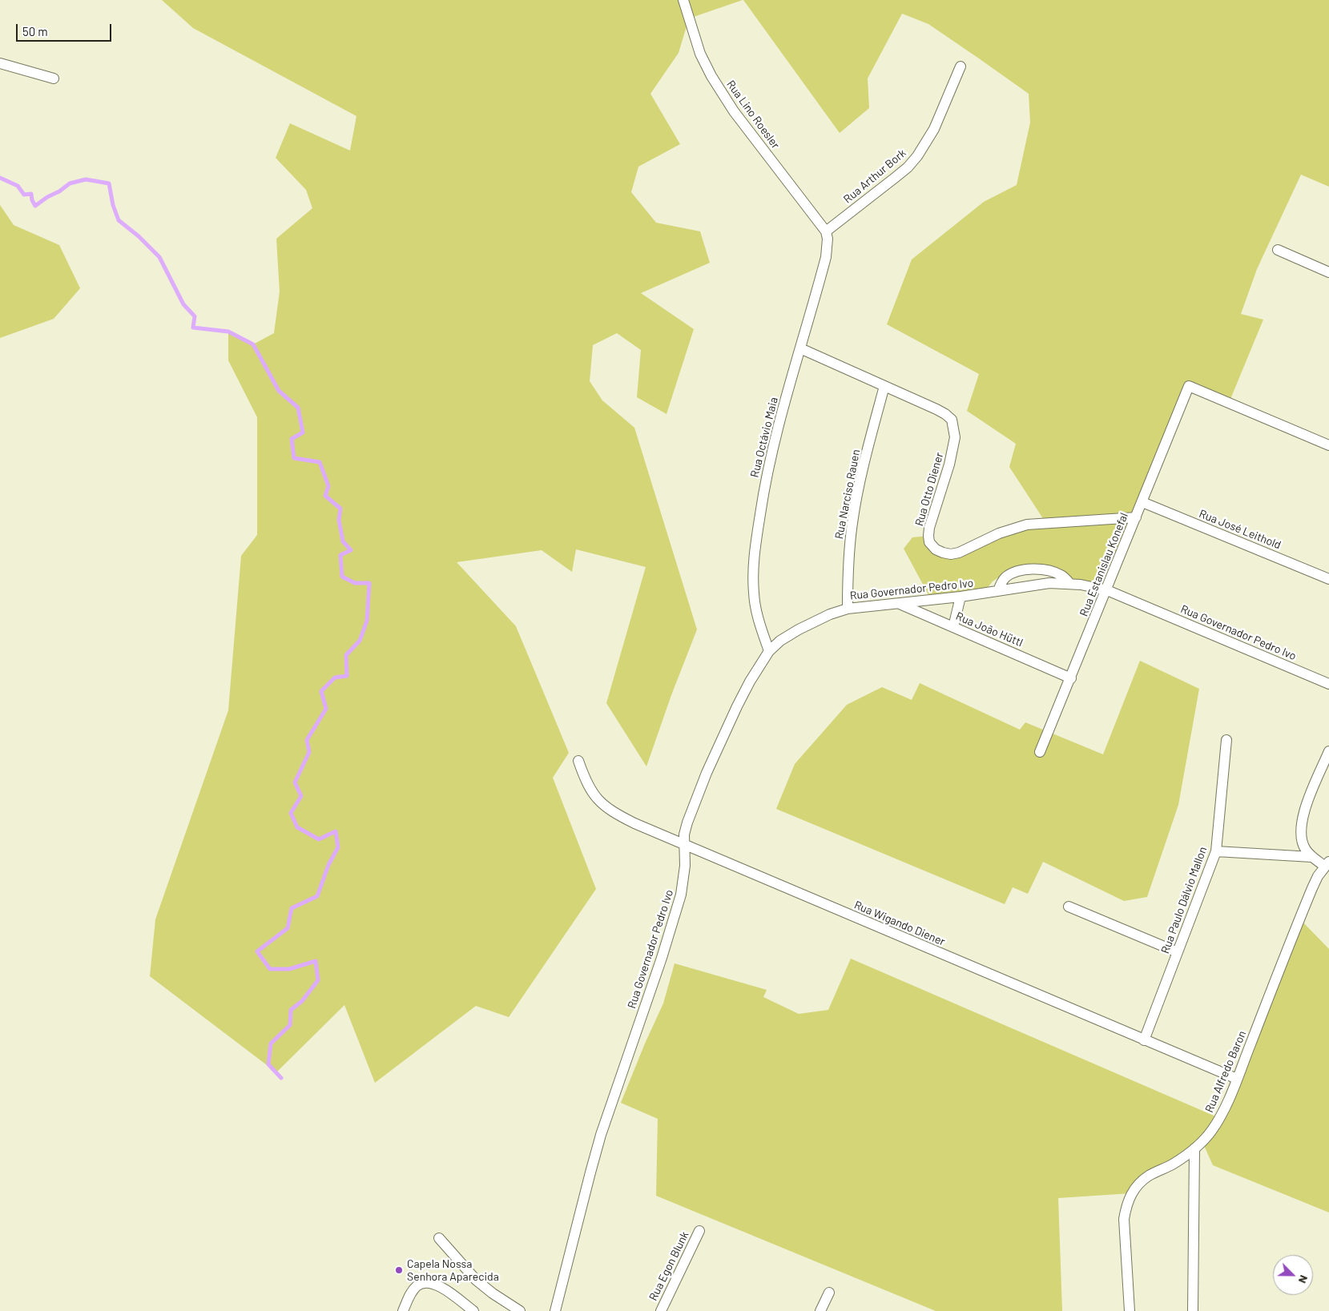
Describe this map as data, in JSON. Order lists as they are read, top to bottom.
{
  "streets": {
    "street": [
      "Rua Lino Roesler",
      "Rua Arthur Bork",
      "Rua Octávio Maia",
      "Rua Otto Diener",
      "Rua Narciso Rauen",
      "Rua José Leithold",
      "Rua Estanislau Konefal",
      "Rua Governador Pedro Ivo",
      "Rua João Hüttl",
      "Rua Paulo Dálvio Mallon",
      "Rua Wigando Diener",
      "Rua Alfredo Baron",
      "Rua Egon Blunk"
    ]
  },
  "crossings": [
    ["Rua Lino Roesler", "Rua Arthur Bork"],
    ["Rua Lino Roesler", "Rua Octávio Maia"],
    ["Rua Arthur Bork", "Rua Octávio Maia"],
    ["Rua Octávio Maia", "Rua Otto Diener"],
    ["Rua Octávio Maia", "Rua Governador Pedro Ivo"],
    ["Rua Otto Diener", "Rua Narciso Rauen"],
    ["Rua Otto Diener", "Rua Estanislau Konefal"],
    ["Rua Narciso Rauen", "Rua Governador Pedro Ivo"],
    ["Rua José Leithold", "Rua Estanislau Konefal"],
    ["Rua Estanislau Konefal", "Rua Governador Pedro Ivo"],
    ["Rua Estanislau Konefal", "Rua João Hüttl"],
    ["Rua Governador Pedro Ivo", "Rua João Hüttl"],
    ["Rua Governador Pedro Ivo", "Rua Wigando Diener"],
    ["Rua Paulo Dálvio Mallon", "Rua Wigando Diener"],
    ["Rua Wigando Diener", "Rua Alfredo Baron"]
  ],
  "places": ["Capela Nossa Senhora Aparecida"],
  "scale_bar": "50 m",
  "north": "bottom right"
}
